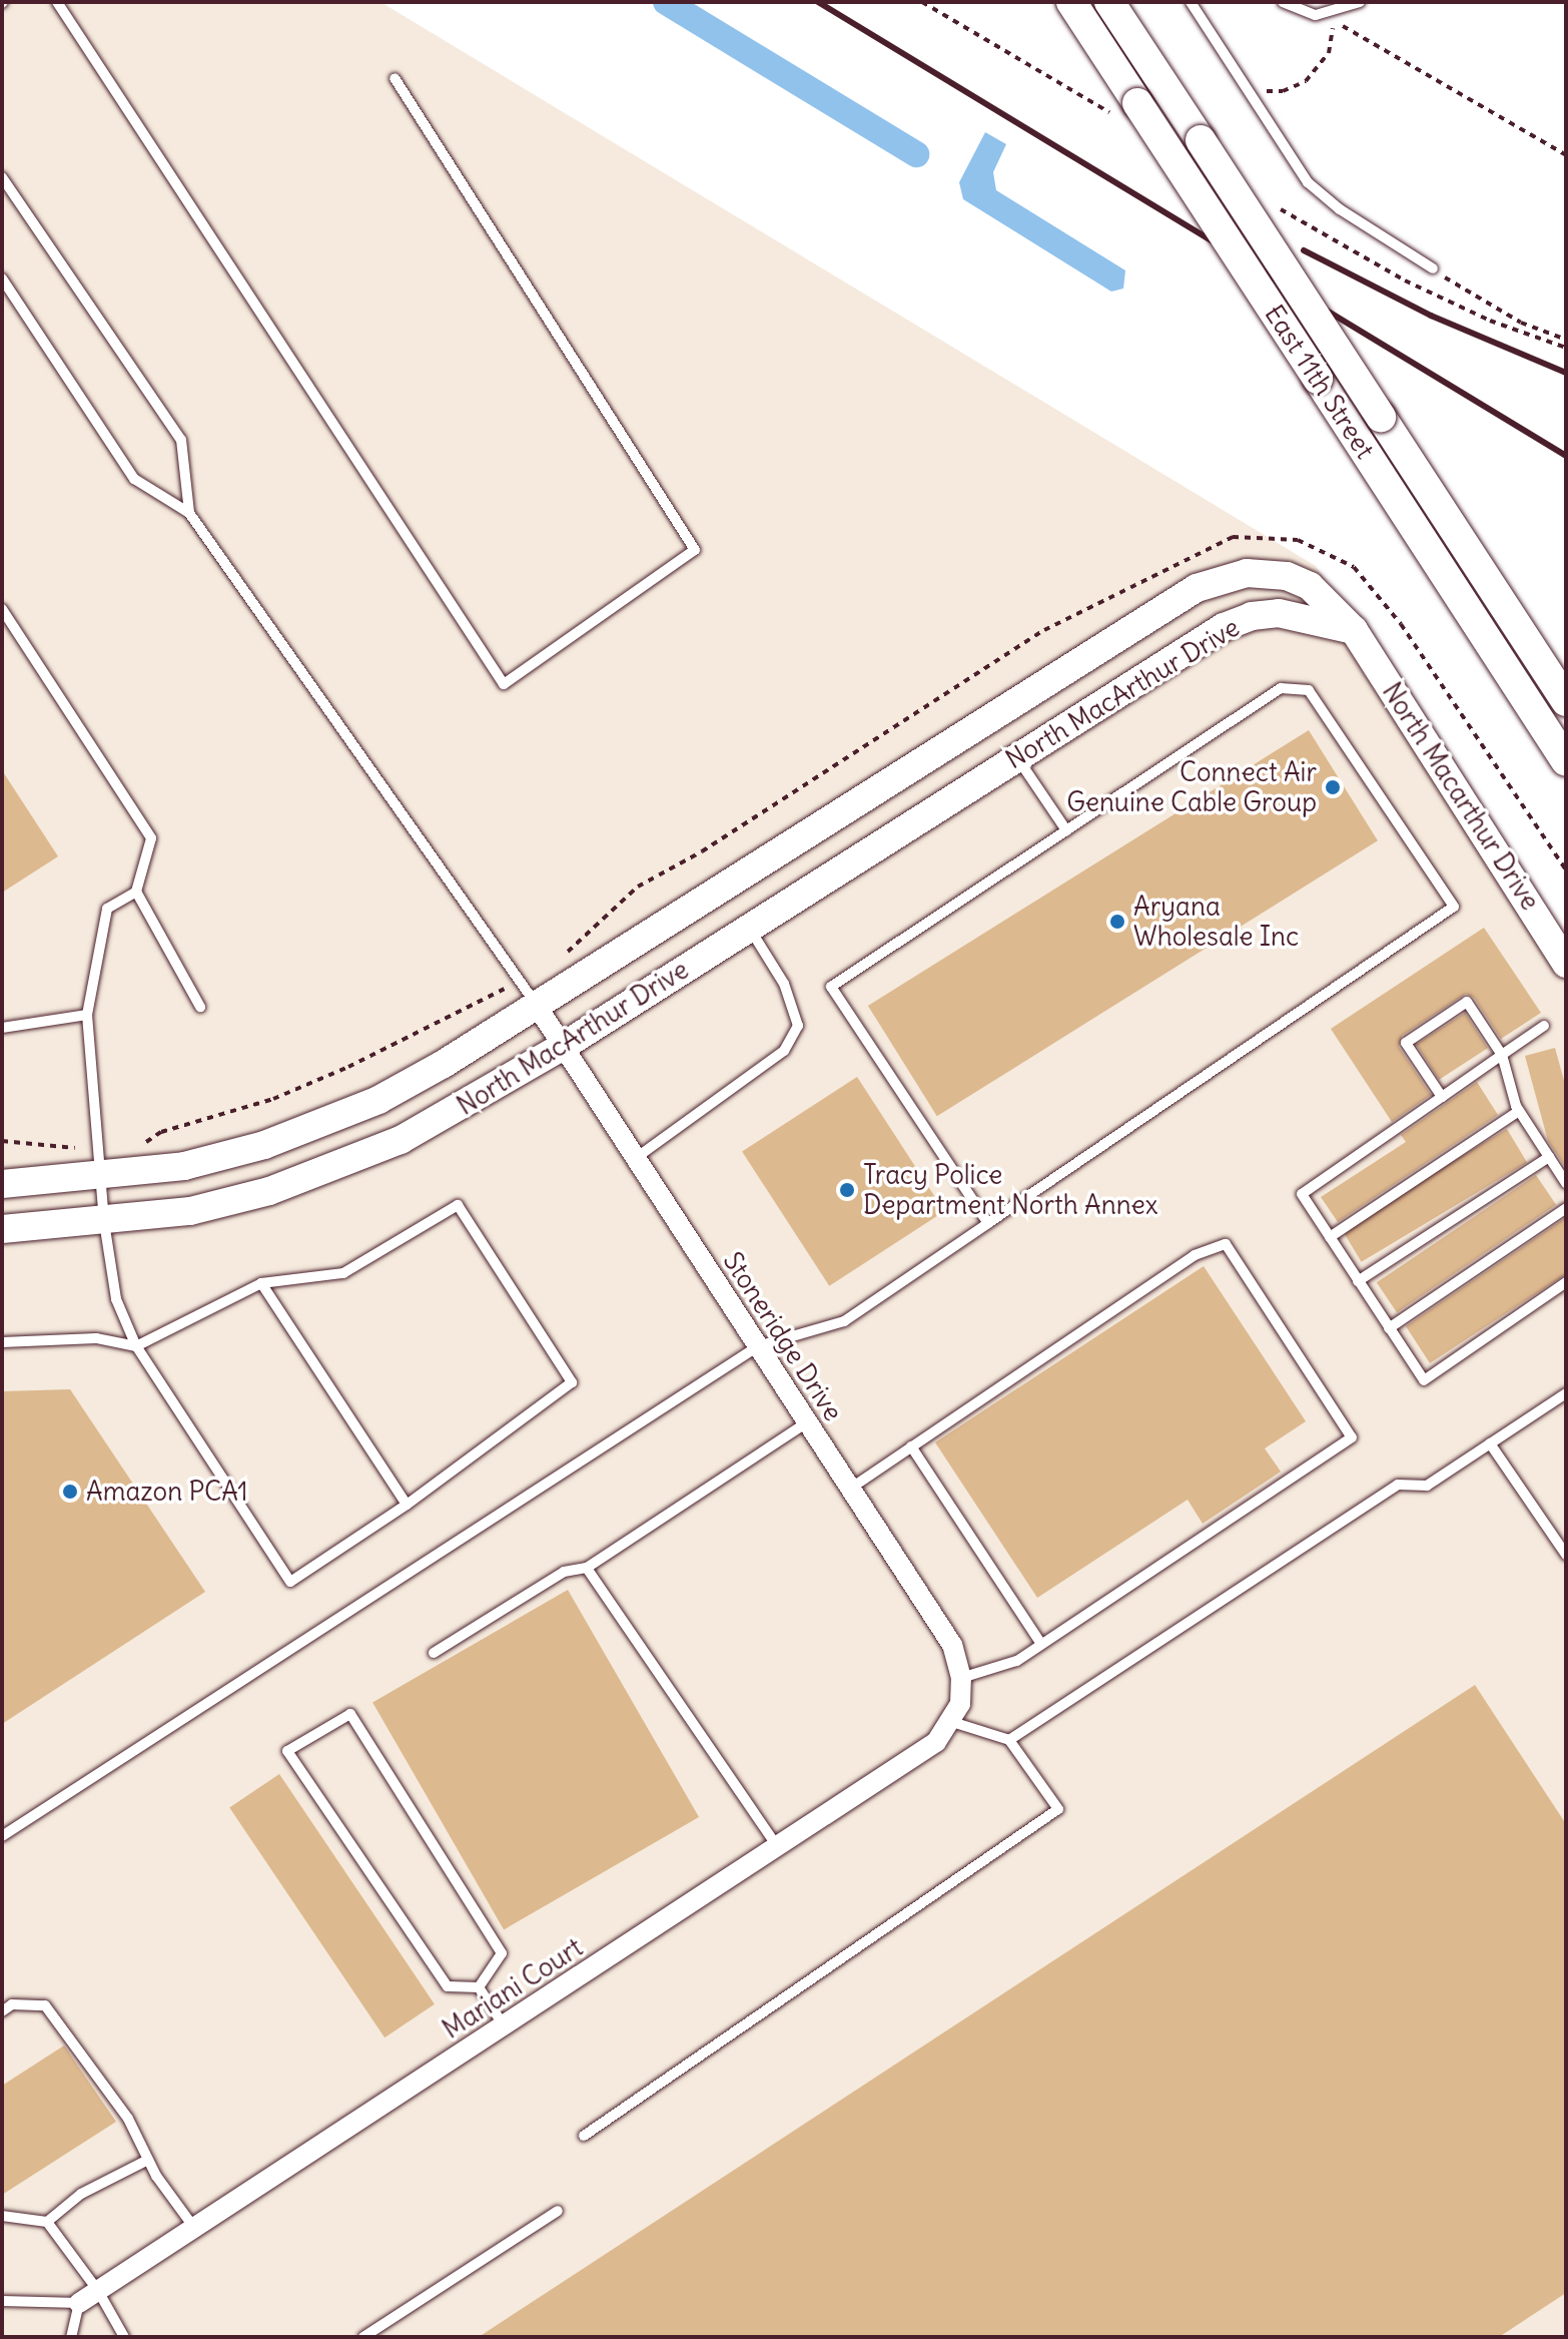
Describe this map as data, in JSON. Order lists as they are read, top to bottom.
{
  "streets": {
    "main road": ["East 11th Street", "North MacArthur Drive", "North Macarthur Drive"],
    "street": ["Stoneridge Drive", "Mariani Court"]
  },
  "crossings": [
    ["North MacArthur Drive", "North Macarthur Drive"],
    ["North MacArthur Drive", "Stoneridge Drive"],
    ["Stoneridge Drive", "Mariani Court"]
  ],
  "places": [
    "Connect Air Genuine Cable Group",
    "Aryana Wholesale Inc",
    "Tracy Police Department North Annex",
    "Amazon PCA1"
  ]
}
